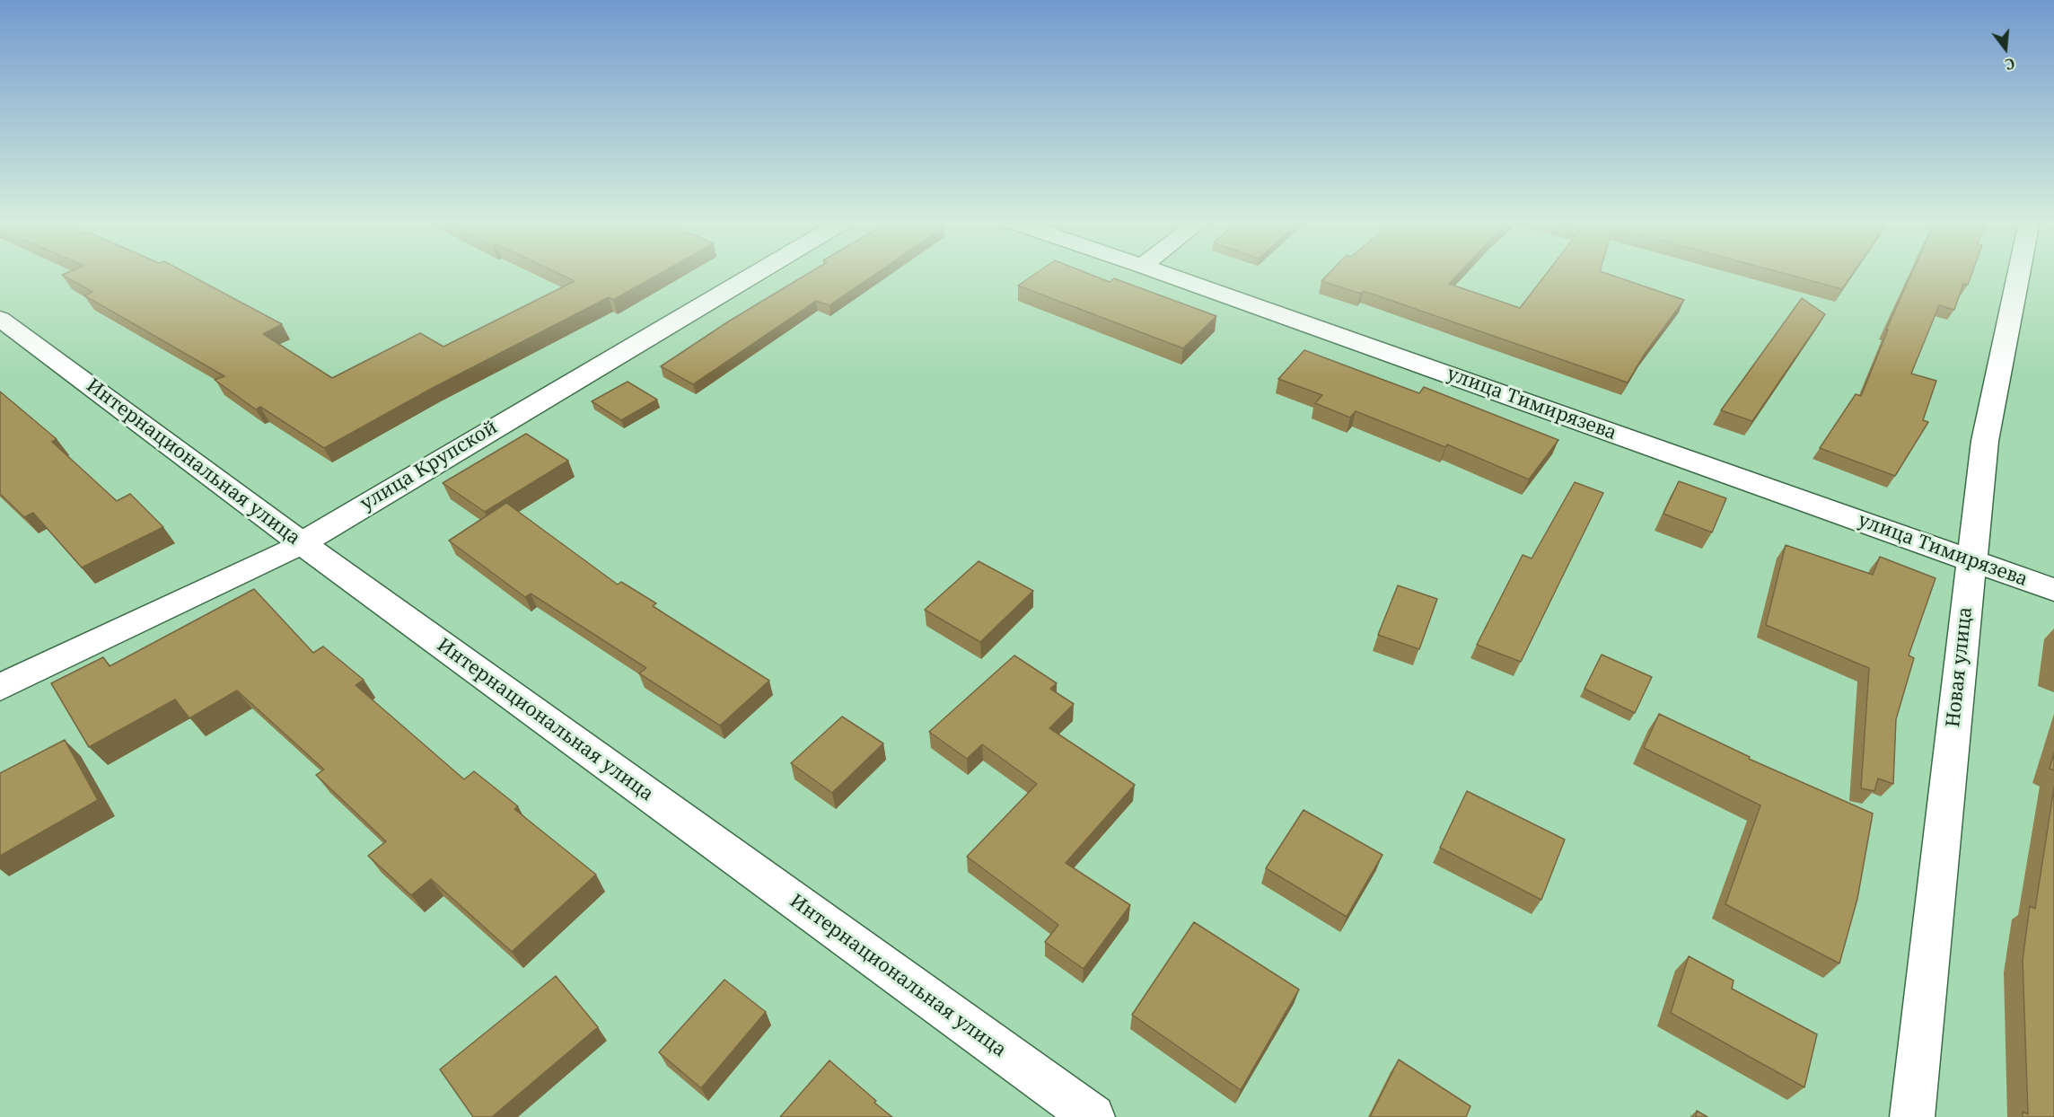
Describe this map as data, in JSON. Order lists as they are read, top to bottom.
{
  "streets": {
    "street": [
      "улица Тимирязева",
      "Интернациональная улица",
      "улица Крупской",
      "Новая улица"
    ]
  },
  "crossings": [
    ["улица Тимирязева", "Новая улица"],
    ["Интернациональная улица", "улица Крупской"]
  ],
  "north": "bottom"
}
